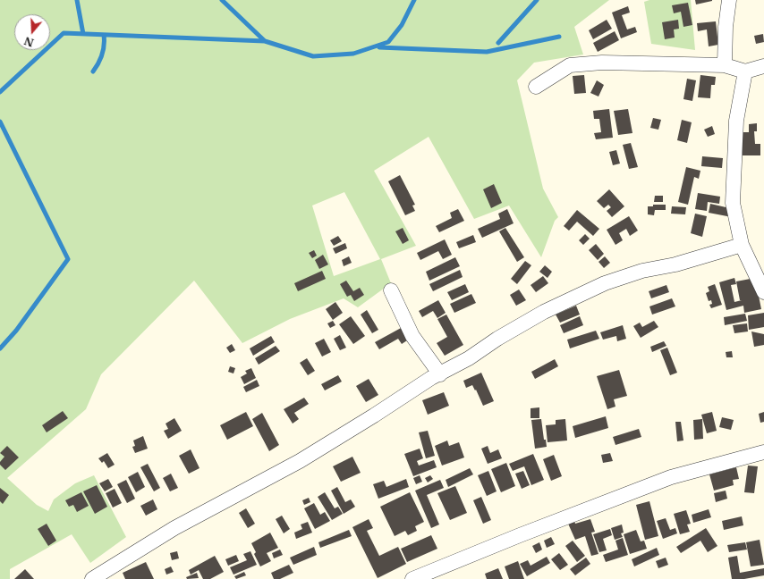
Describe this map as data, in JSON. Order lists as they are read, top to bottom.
{
  "north": "bottom"
}
